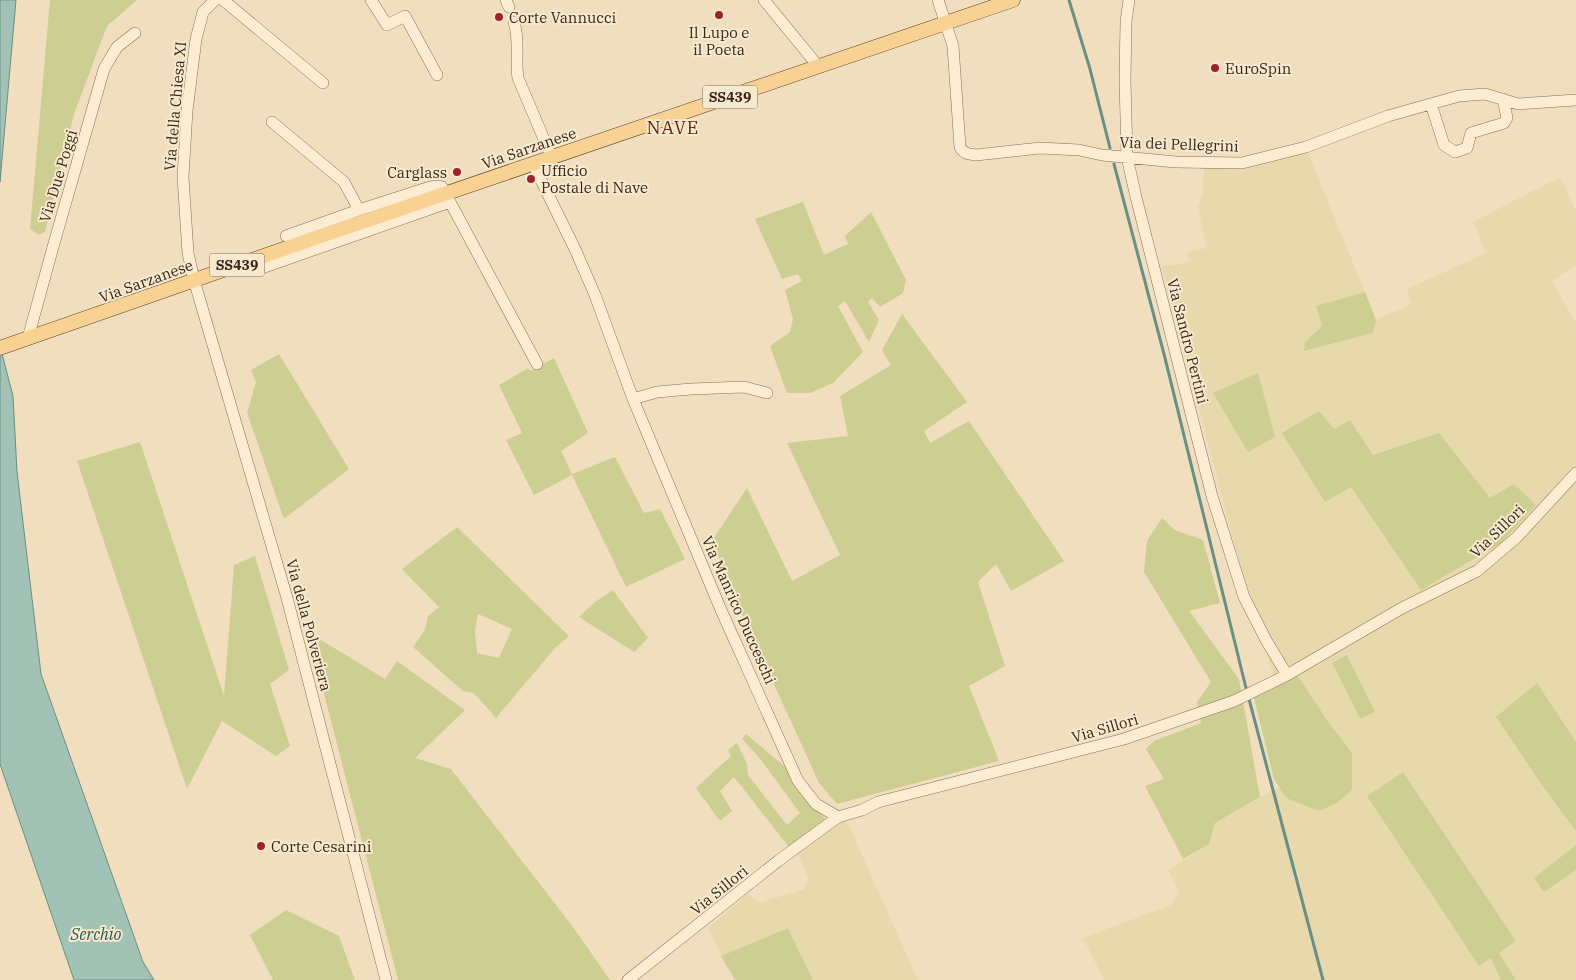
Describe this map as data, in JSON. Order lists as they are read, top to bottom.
{
  "streets": {
    "main road": ["SS439", "Via Sarzanese"],
    "street": [
      "Via della Chiesa XI",
      "Via dei Pellegrini",
      "Via Due Poggi",
      "Via Sandro Pertini",
      "Via Sillori",
      "Via Manrico Ducceschi",
      "Via della Polveriera"
    ]
  },
  "crossings": [
    ["SS439", "Via Sarzanese"],
    ["SS439", "Via Due Poggi"],
    ["Via della Chiesa XI", "Via Sarzanese"],
    ["Via della Chiesa XI", "Via della Polveriera"],
    ["Via dei Pellegrini", "Via Sarzanese"],
    ["Via dei Pellegrini", "Via Sandro Pertini"],
    ["Via Sarzanese", "Via Due Poggi"],
    ["Via Sarzanese", "Via Manrico Ducceschi"],
    ["Via Sarzanese", "Via della Polveriera"],
    ["Via Sandro Pertini", "Via Sillori"],
    ["Via Sillori", "Via Manrico Ducceschi"]
  ],
  "districts": ["NAVE"],
  "water": ["Serchio"],
  "places": [
    "Il Lupo e il Poeta",
    "Corte Vannucci",
    "EuroSpin",
    "Carglass",
    "Ufficio Postale di Nave",
    "Corte Cesarini"
  ]
}
